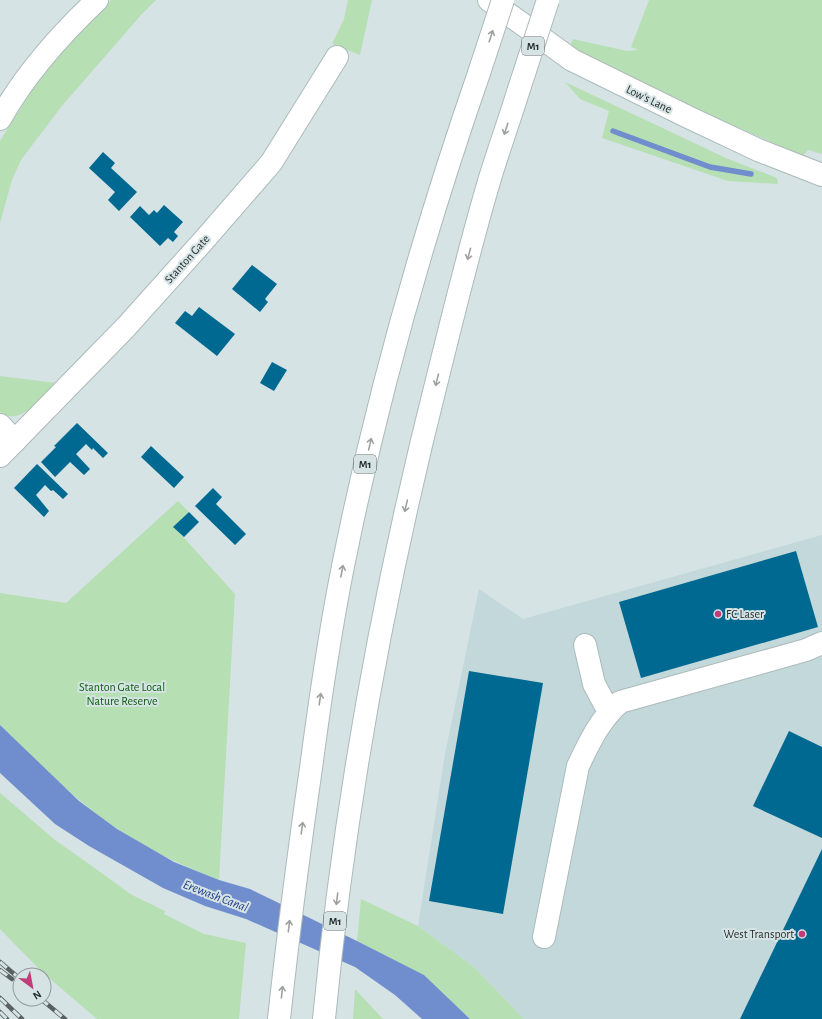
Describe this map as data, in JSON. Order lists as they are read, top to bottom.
{
  "streets": {
    "main road": ["M1", "Low's Lane", "Stanton Gate"]
  },
  "water": ["Erewash Canal"],
  "parks": ["Stanton Gate Local Nature Reserve"],
  "places": ["FC Laser", "West Transport"],
  "north": "bottom right"
}
